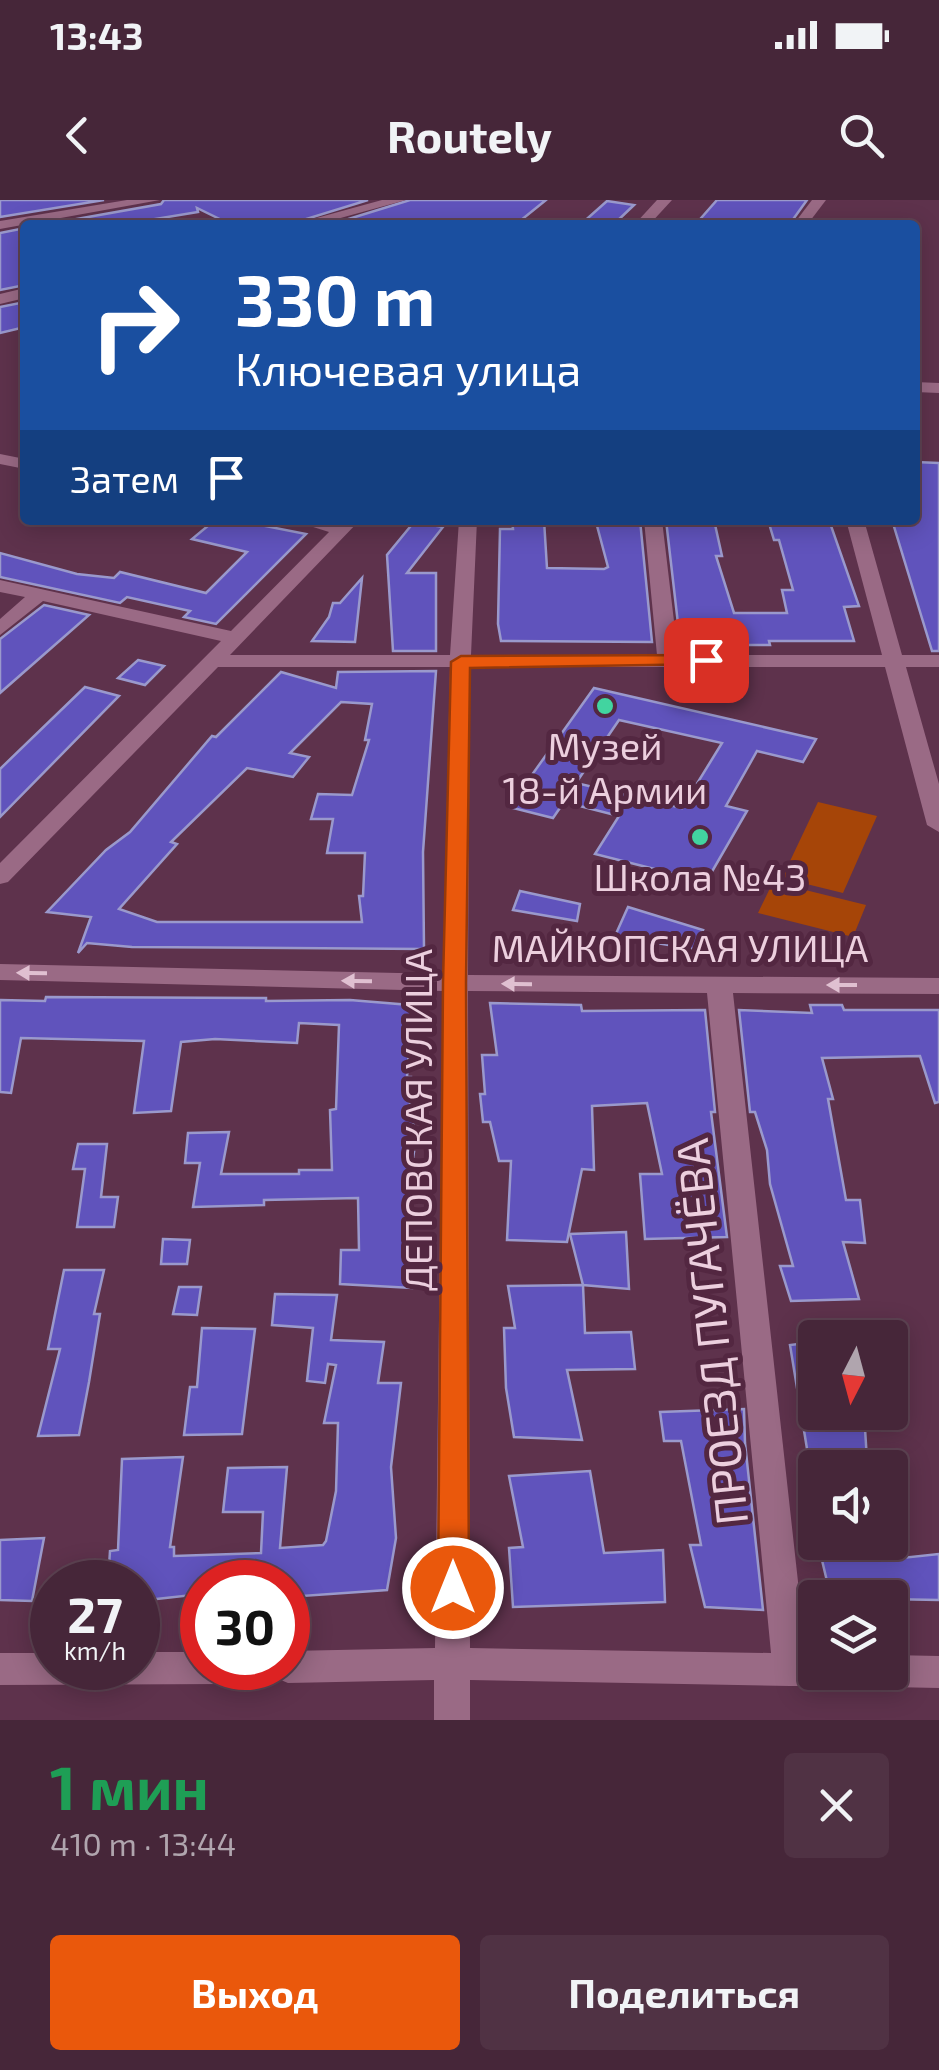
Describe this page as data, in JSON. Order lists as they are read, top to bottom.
{
  "streets": {
    "street": ["МАЙКОПСКАЯ УЛИЦА", "ДЕПОВСКАЯ УЛИЦА", "ПРОЕЗД ПУГАЧЁВА"]
  },
  "crossings": [
    ["МАЙКОПСКАЯ УЛИЦА", "ДЕПОВСКАЯ УЛИЦА"],
    ["МАЙКОПСКАЯ УЛИЦА", "ПРОЕЗД ПУГАЧЁВА"]
  ],
  "one_way": ["МАЙКОПСКАЯ УЛИЦА"],
  "places": ["Музей 18-й Армии", "Школа №43"],
  "north": "bottom",
  "page": {
    "status": "13:43",
    "header": "Routely",
    "turn": ["330 m", "Ключевая улица"],
    "then": "Затем",
    "speed": "27 km/h",
    "limit": "30",
    "heading": ["1 мин", "410 m · 13:44"],
    "buttons": ["Выход", "Поделиться"]
  }
}
